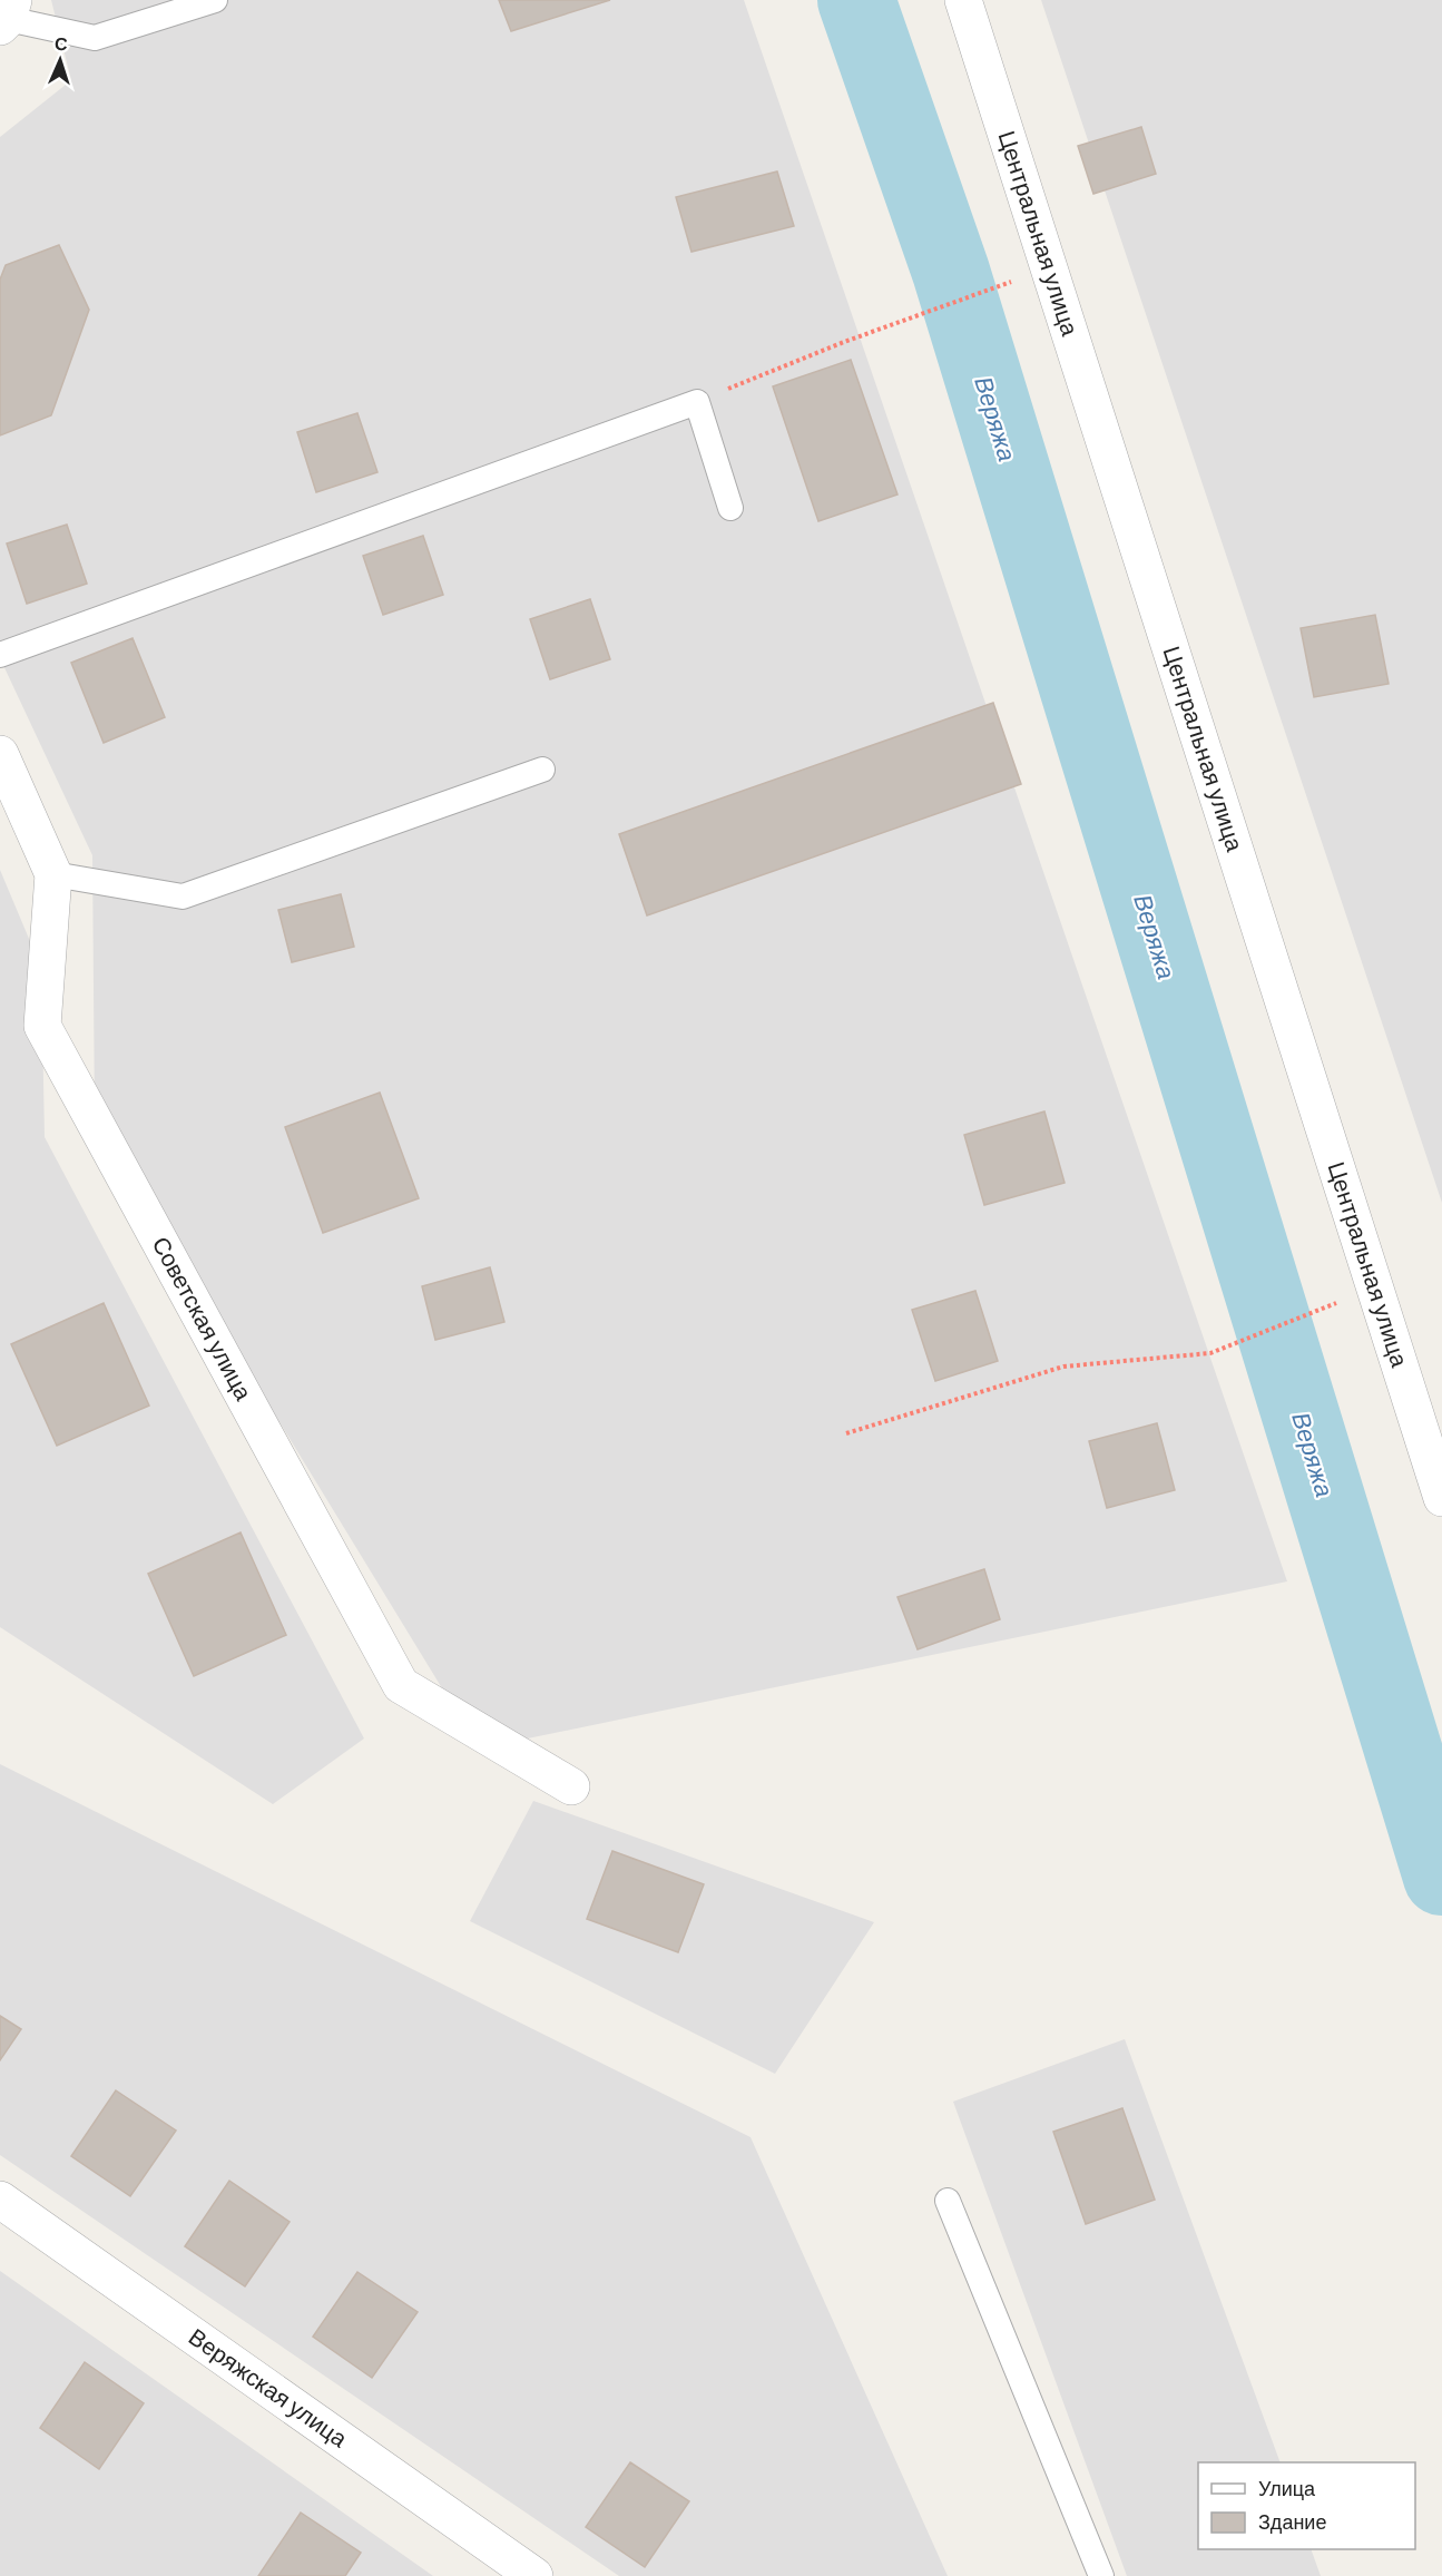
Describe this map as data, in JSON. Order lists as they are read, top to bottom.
{
  "streets": {
    "street": ["Центральная улица", "Советская улица", "Веряжская улица"]
  },
  "water": ["Веряжа"],
  "legend": ["Улица", "Здание"],
  "north": "top"
}
